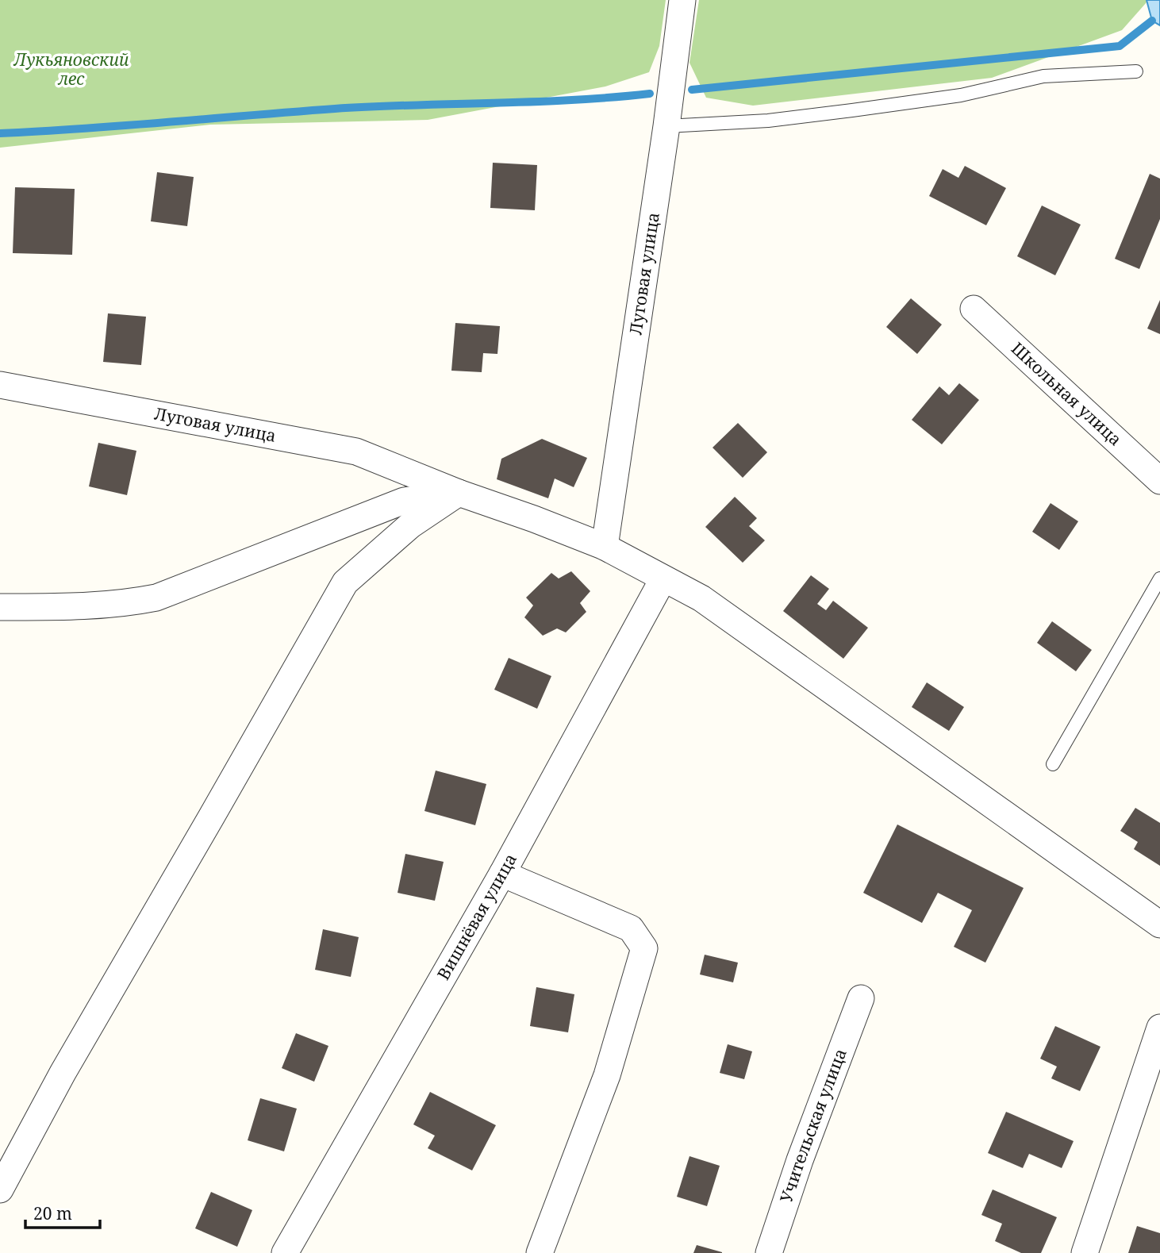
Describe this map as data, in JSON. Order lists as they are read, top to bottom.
{
  "streets": {
    "street": [
      "Луговая улица",
      "Школьная улица",
      "Вишнёвая улица",
      "Учительская улица"
    ]
  },
  "crossings": [
    ["Луговая улица", "Вишнёвая улица"]
  ],
  "parks": ["Лукьяновский лес"],
  "scale_bar": "20 m"
}
